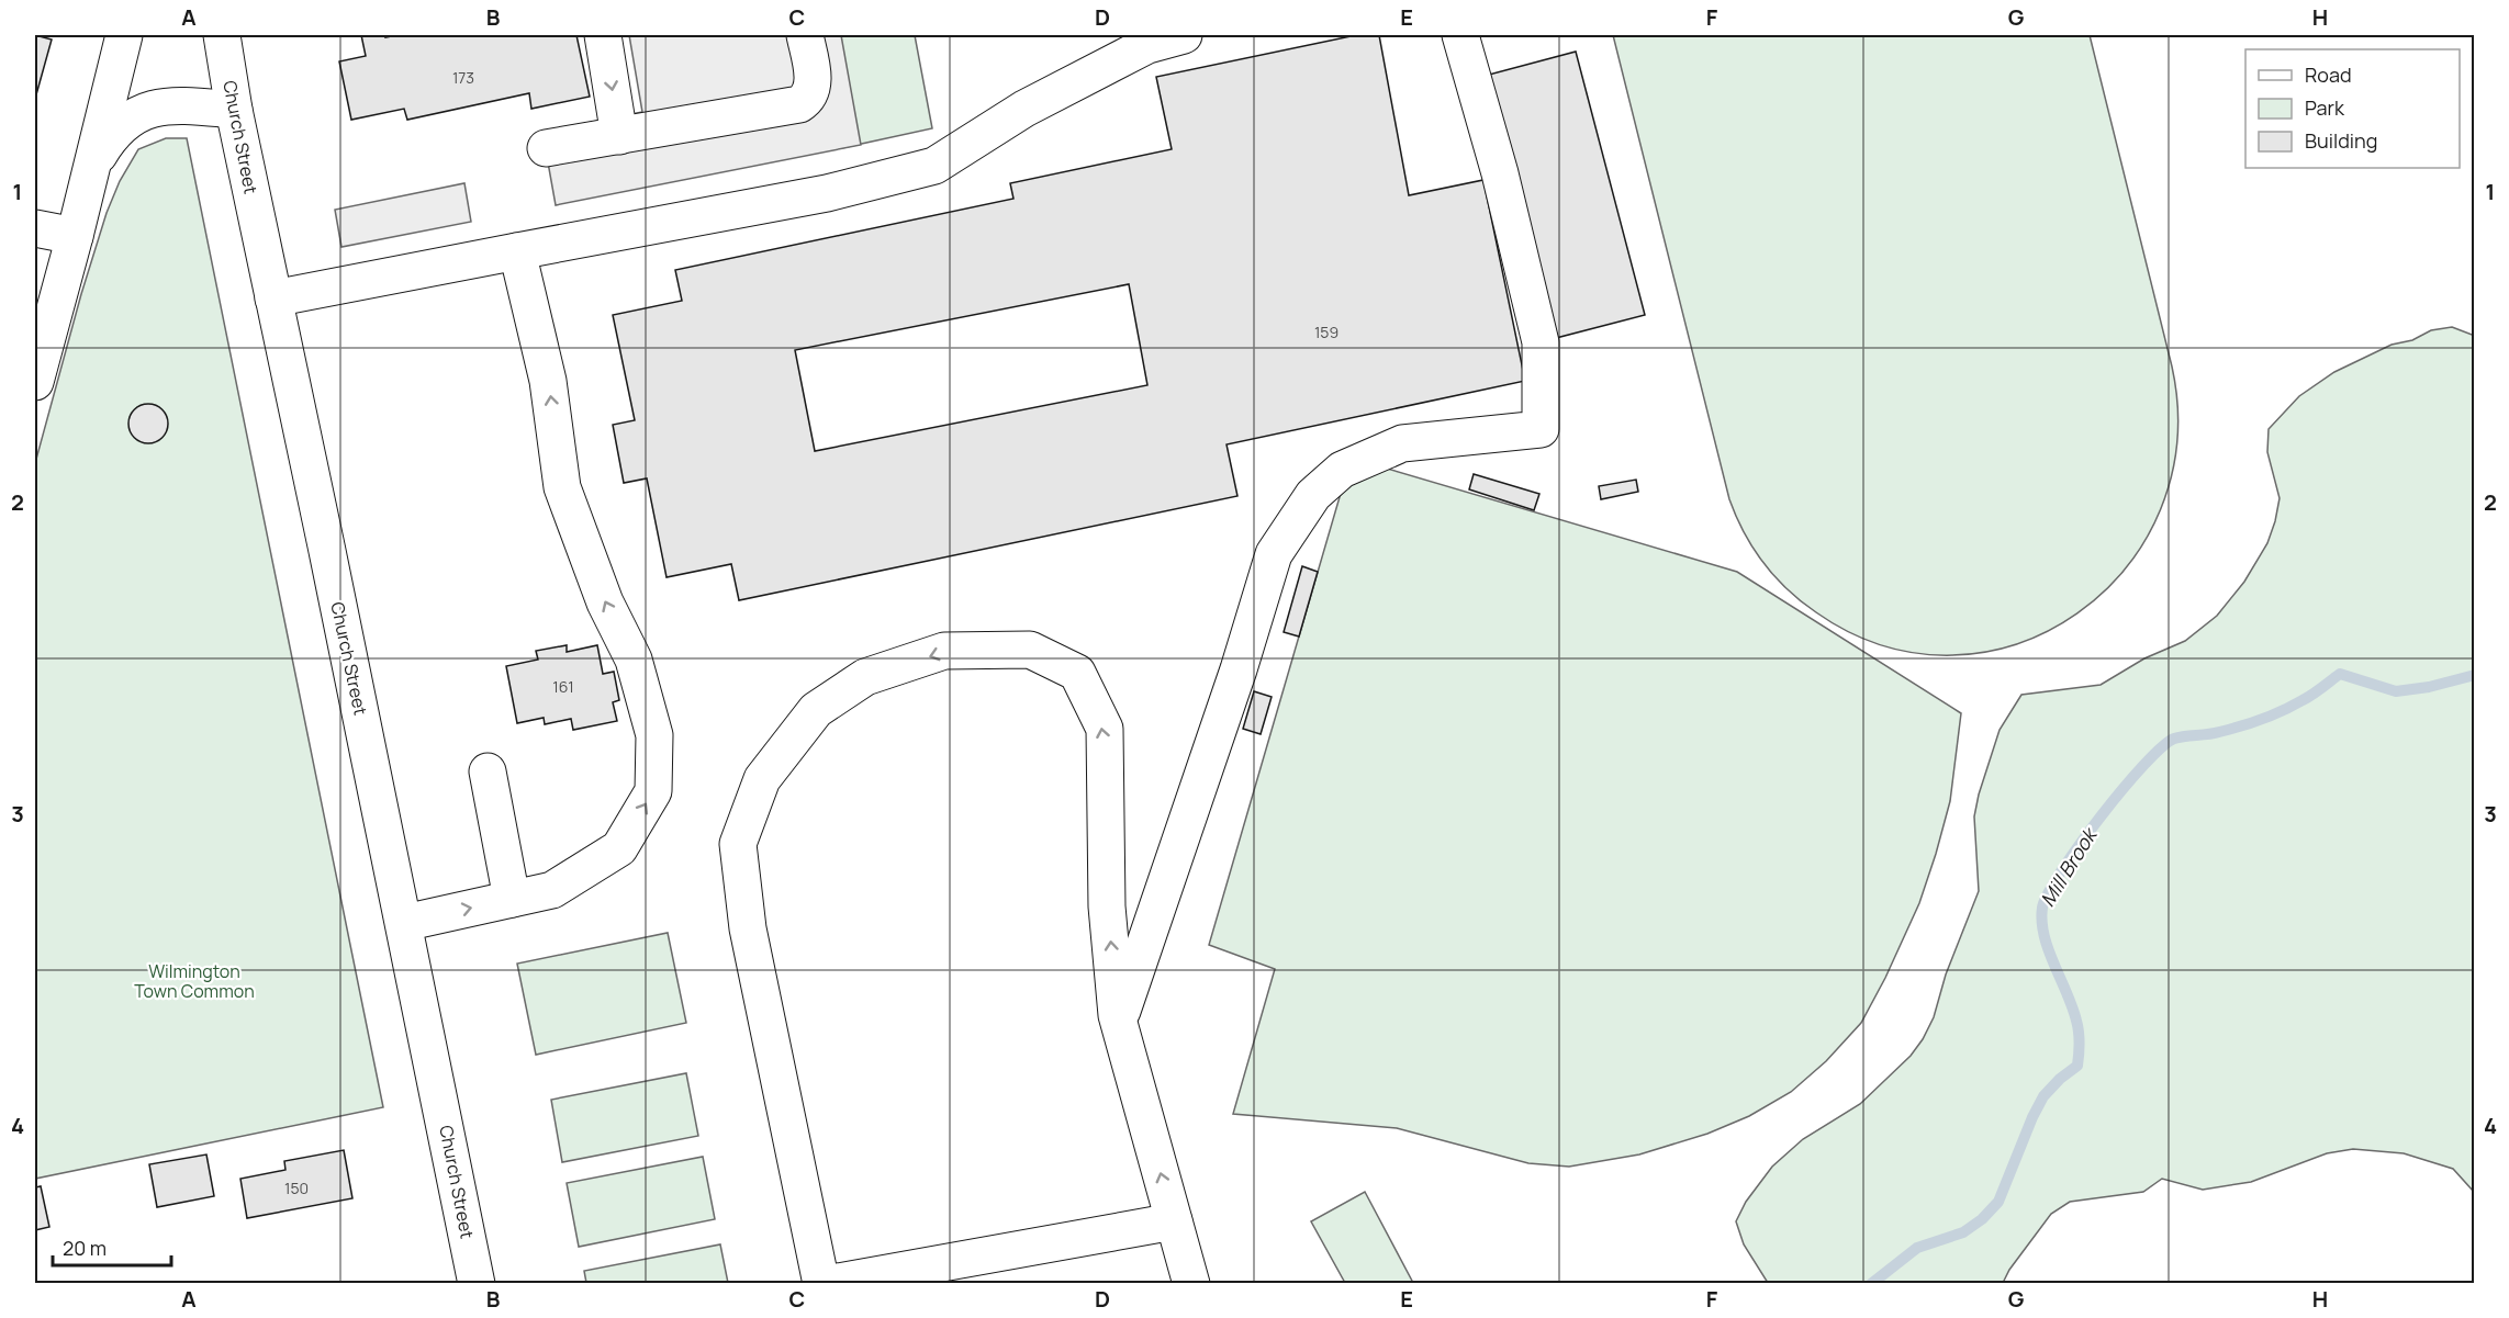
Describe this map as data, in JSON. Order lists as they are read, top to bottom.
{
  "streets": {
    "main road": ["Church Street"]
  },
  "water": ["Mill Brook"],
  "parks": ["Wilmington Town Common"],
  "house_numbers": [
    "173",
    "159",
    "161",
    "150"
  ],
  "legend": ["Road", "Park", "Building"],
  "scale_bar": "20 m",
  "grid": {
    "columns": [
      "A",
      "B",
      "C",
      "D",
      "E",
      "F",
      "G",
      "H"
    ],
    "rows": [
      "1",
      "2",
      "3",
      "4"
    ]
  }
}
